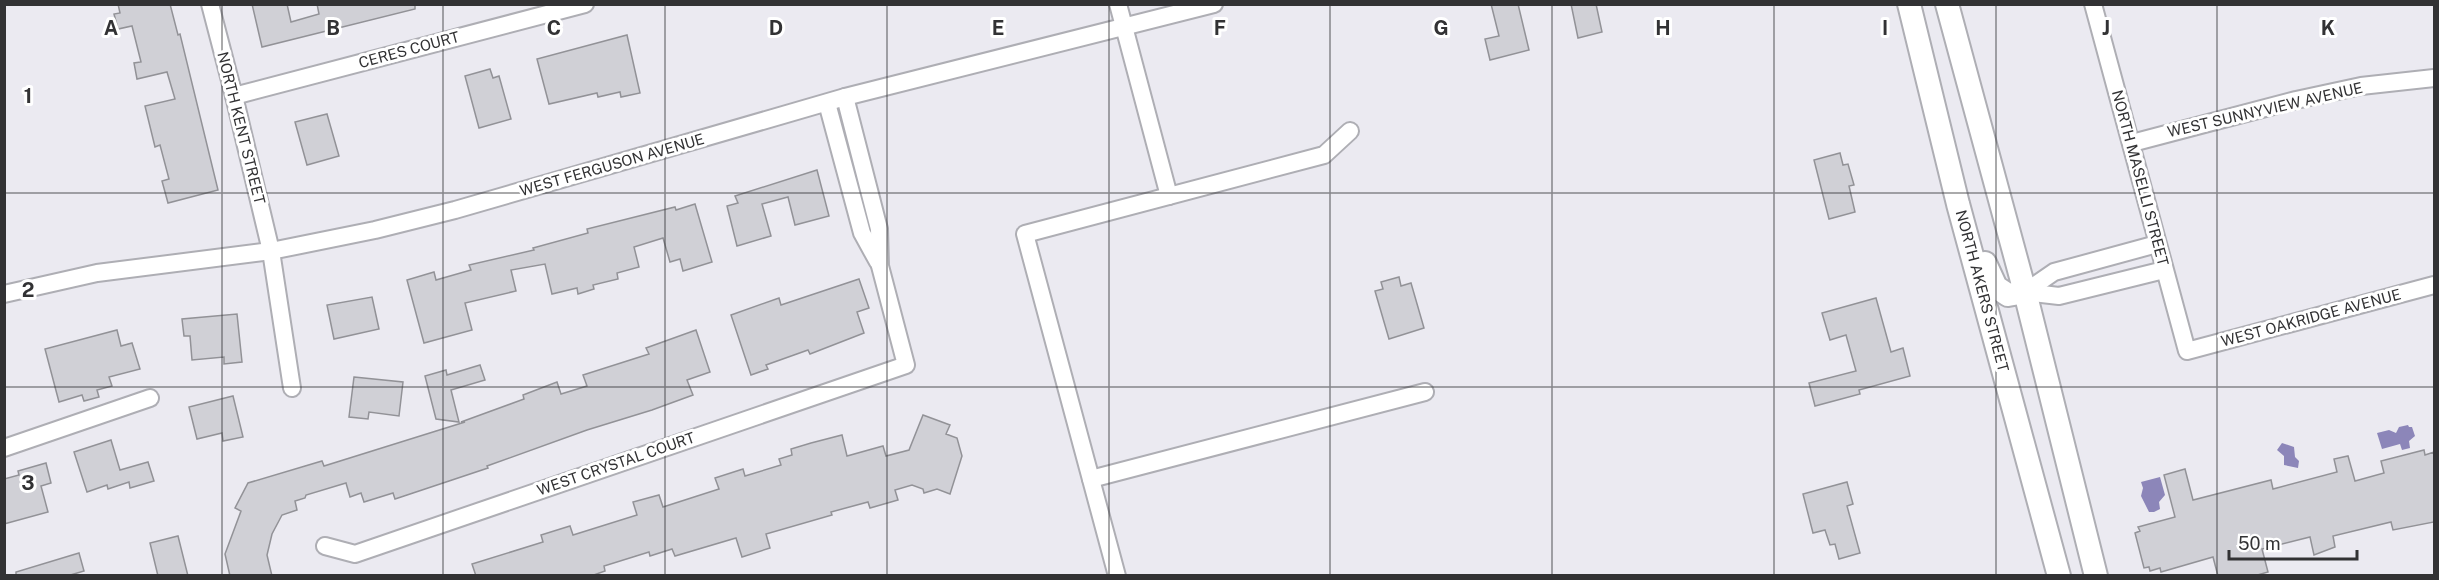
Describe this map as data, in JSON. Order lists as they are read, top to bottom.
{
  "streets": {
    "main road": ["NORTH AKERS STREET"],
    "street": [
      "CERES COURT",
      "WEST SUNNYVIEW AVENUE",
      "NORTH KENT STREET",
      "WEST FERGUSON AVENUE",
      "NORTH MASELLI STREET",
      "WEST OAKRIDGE AVENUE",
      "WEST CRYSTAL COURT"
    ]
  },
  "crossings": [
    ["CERES COURT", "NORTH KENT STREET"],
    ["WEST SUNNYVIEW AVENUE", "NORTH MASELLI STREET"],
    ["NORTH KENT STREET", "WEST FERGUSON AVENUE"],
    ["NORTH MASELLI STREET", "WEST OAKRIDGE AVENUE"]
  ],
  "scale_bar": "50 m",
  "grid": {
    "columns": [
      "A",
      "B",
      "C",
      "D",
      "E",
      "F",
      "G",
      "H",
      "I",
      "J",
      "K"
    ],
    "rows": ["1", "2", "3"]
  }
}
